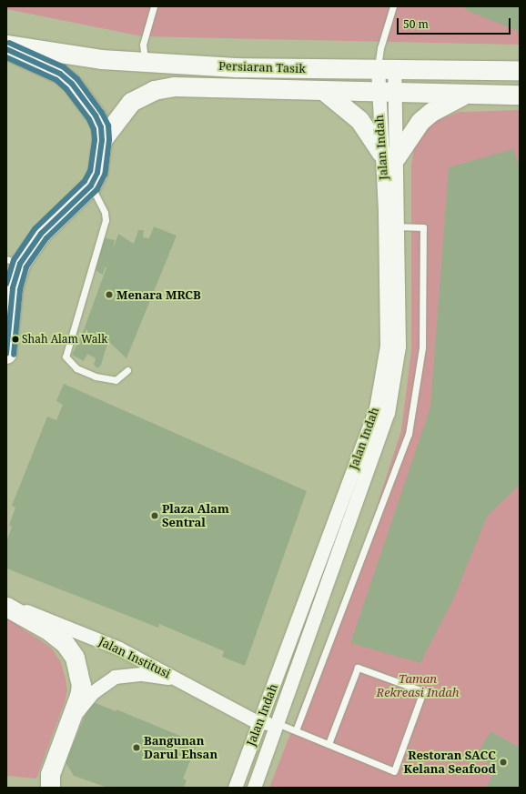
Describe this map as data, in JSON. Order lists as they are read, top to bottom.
{
  "streets": {
    "main road": ["Persiaran Tasik"],
    "street": ["Jalan Indah", "Jalan Institusi"]
  },
  "crossings": [
    ["Persiaran Tasik", "Jalan Indah"],
    ["Jalan Indah", "Jalan Institusi"]
  ],
  "parks": ["Taman Rekreasi Indah"],
  "places": [
    "Menara MRCB",
    "Shah Alam Walk",
    "Plaza Alam Sentral",
    "Bangunan Darul Ehsan",
    "Restoran SACC Kelana Seafood"
  ],
  "scale_bar": "50 m"
}
